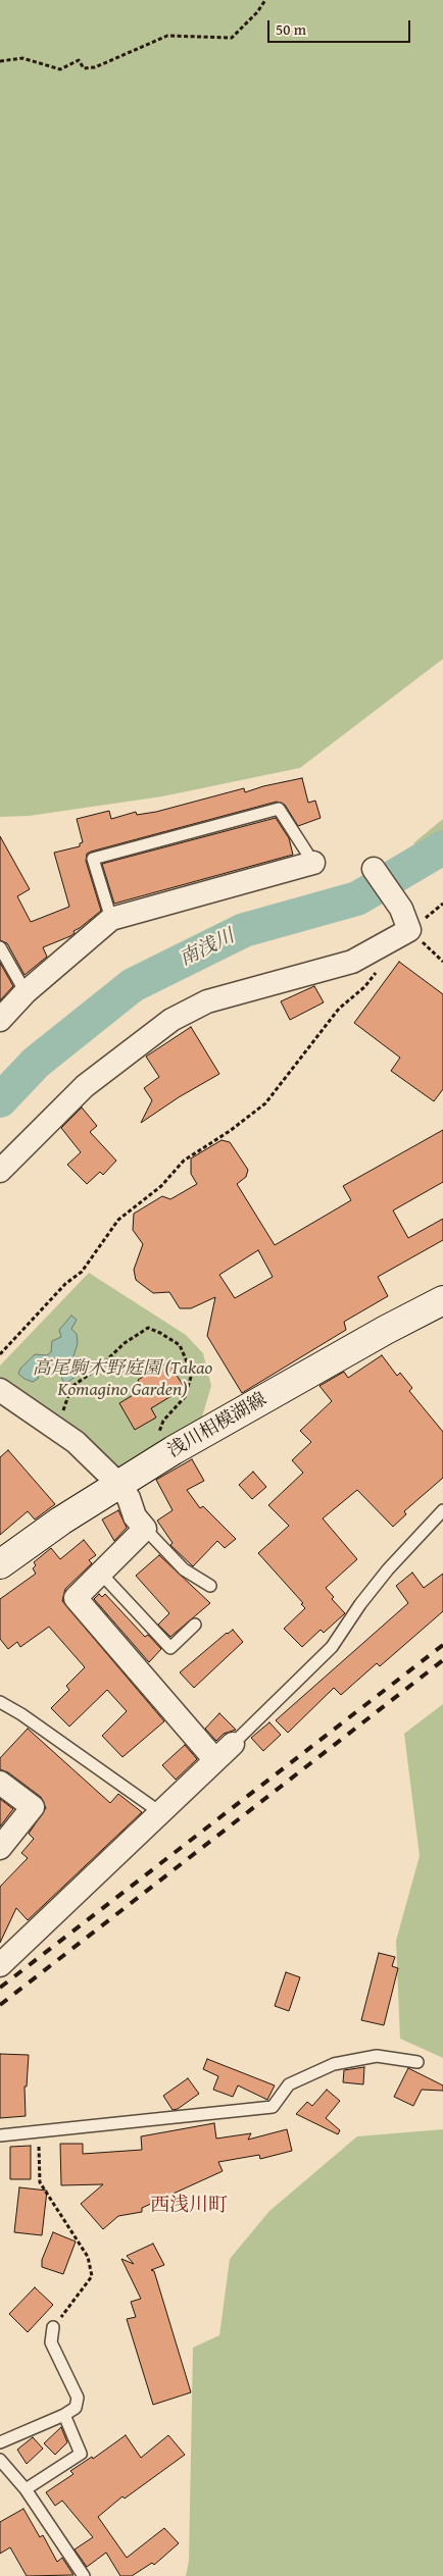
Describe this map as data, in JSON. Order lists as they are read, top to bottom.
{
  "streets": {
    "main road": ["浅川相模湖線"]
  },
  "districts": ["西浅川町"],
  "water": ["南浅川"],
  "parks": ["高尾駒木野庭園 (Takao Komagino Garden)"],
  "scale_bar": "50 m"
}
